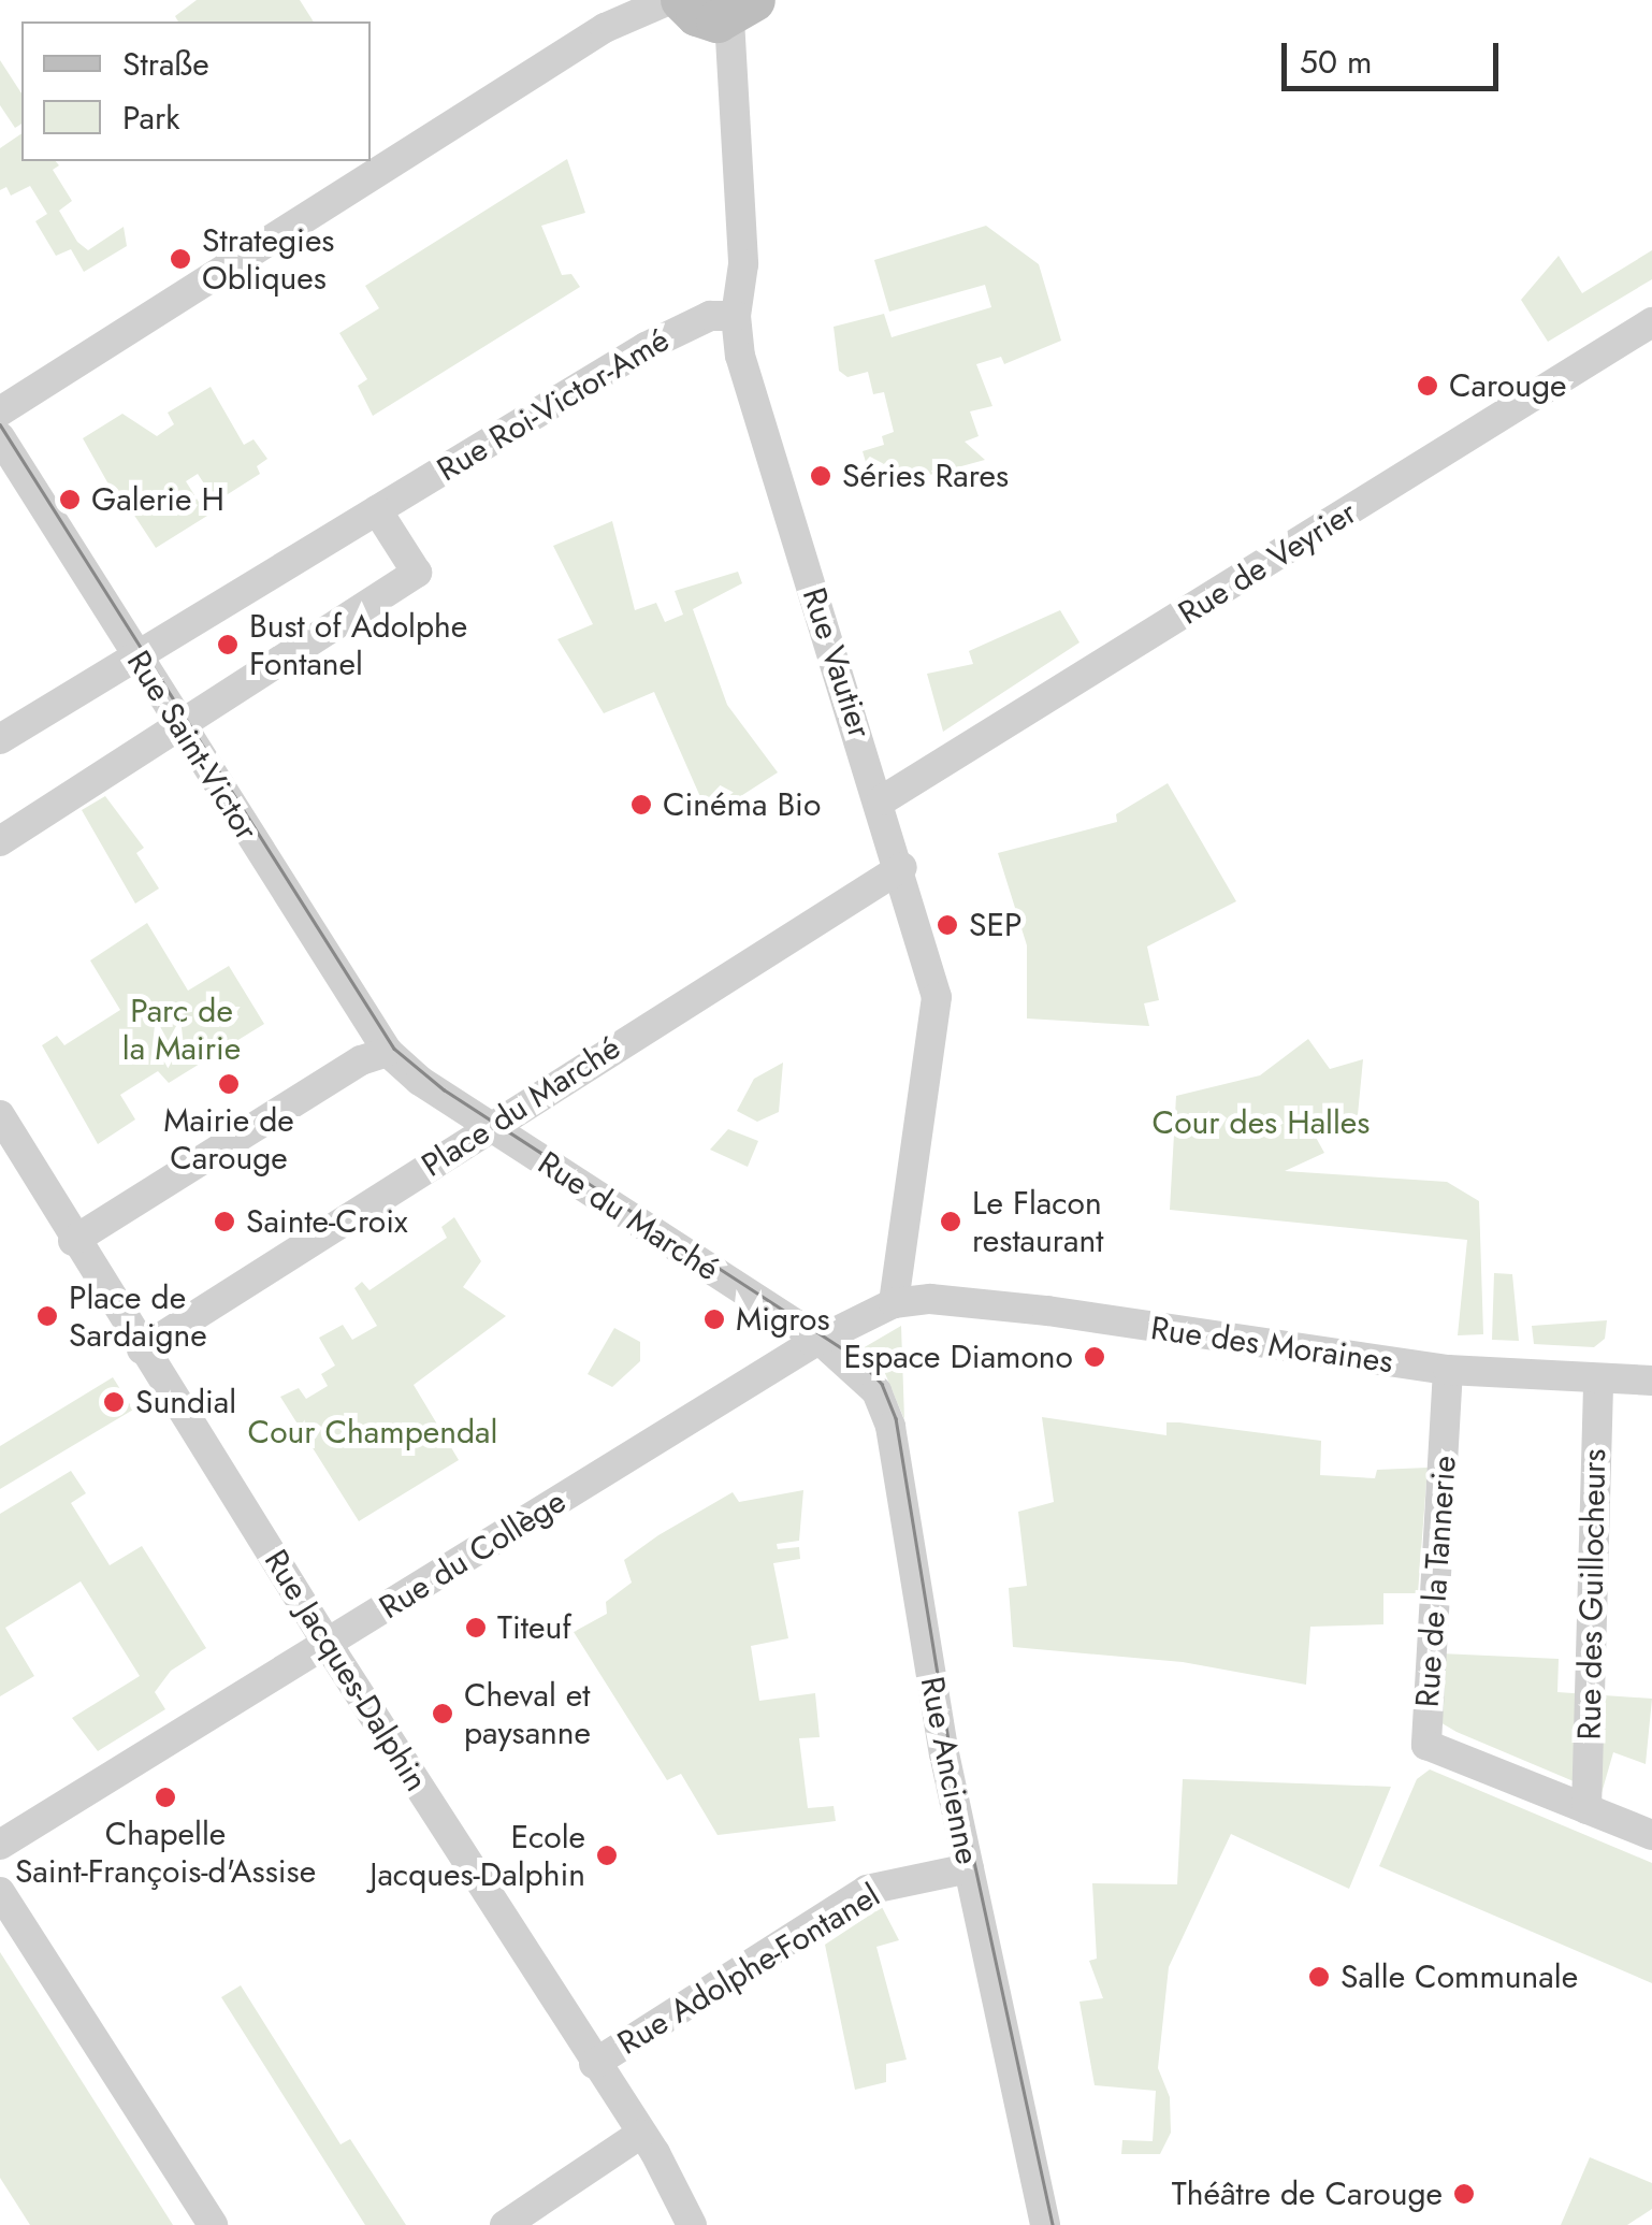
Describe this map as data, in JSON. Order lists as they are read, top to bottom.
{
  "streets": {
    "street": [
      "Rue Roi-Victor-Amé",
      "Rue de Veyrier",
      "Rue Vautier",
      "Rue Saint-Victor",
      "Place du Marché",
      "Rue du Marché",
      "Rue des Moraines",
      "Rue du Collège",
      "Rue de la Tannerie",
      "Rue des Guillocheurs",
      "Rue Jacques-Dalphin",
      "Rue Ancienne",
      "Rue Adolphe-Fontanel"
    ]
  },
  "crossings": [
    ["Rue Roi-Victor-Amé", "Rue Vautier"],
    ["Rue Roi-Victor-Amé", "Rue Saint-Victor"],
    ["Rue de Veyrier", "Rue Vautier"],
    ["Rue Vautier", "Place du Marché"],
    ["Rue Vautier", "Rue des Moraines"],
    ["Rue Vautier", "Rue du Collège"],
    ["Rue Saint-Victor", "Rue du Marché"],
    ["Place du Marché", "Rue du Marché"],
    ["Place du Marché", "Rue Jacques-Dalphin"],
    ["Rue du Marché", "Rue du Collège"],
    ["Rue du Marché", "Rue Ancienne"],
    ["Rue des Moraines", "Rue du Collège"],
    ["Rue des Moraines", "Rue de la Tannerie"],
    ["Rue des Moraines", "Rue des Guillocheurs"],
    ["Rue du Collège", "Rue Jacques-Dalphin"],
    ["Rue du Collège", "Rue Ancienne"],
    ["Rue de la Tannerie", "Rue des Guillocheurs"],
    ["Rue Jacques-Dalphin", "Rue Adolphe-Fontanel"],
    ["Rue Ancienne", "Rue Adolphe-Fontanel"]
  ],
  "parks": ["Parc de la Mairie", "Cour des Halles", "Cour Champendal"],
  "places": [
    "Strategies Obliques",
    "Carouge",
    "Séries Rares",
    "Galerie H",
    "Bust of Adolphe Fontanel",
    "Cinéma Bio",
    "SEP",
    "Mairie de Carouge",
    "Sainte-Croix",
    "Le Flacon restaurant",
    "Place de Sardaigne",
    "Migros",
    "Espace Diamono",
    "Sundial",
    "Titeuf",
    "Cheval et paysanne",
    "Chapelle Saint-François-d'Assise",
    "Ecole Jacques-Dalphin",
    "Salle Communale",
    "Théâtre de Carouge"
  ],
  "legend": ["Straße", "Park"],
  "scale_bar": "50 m"
}
